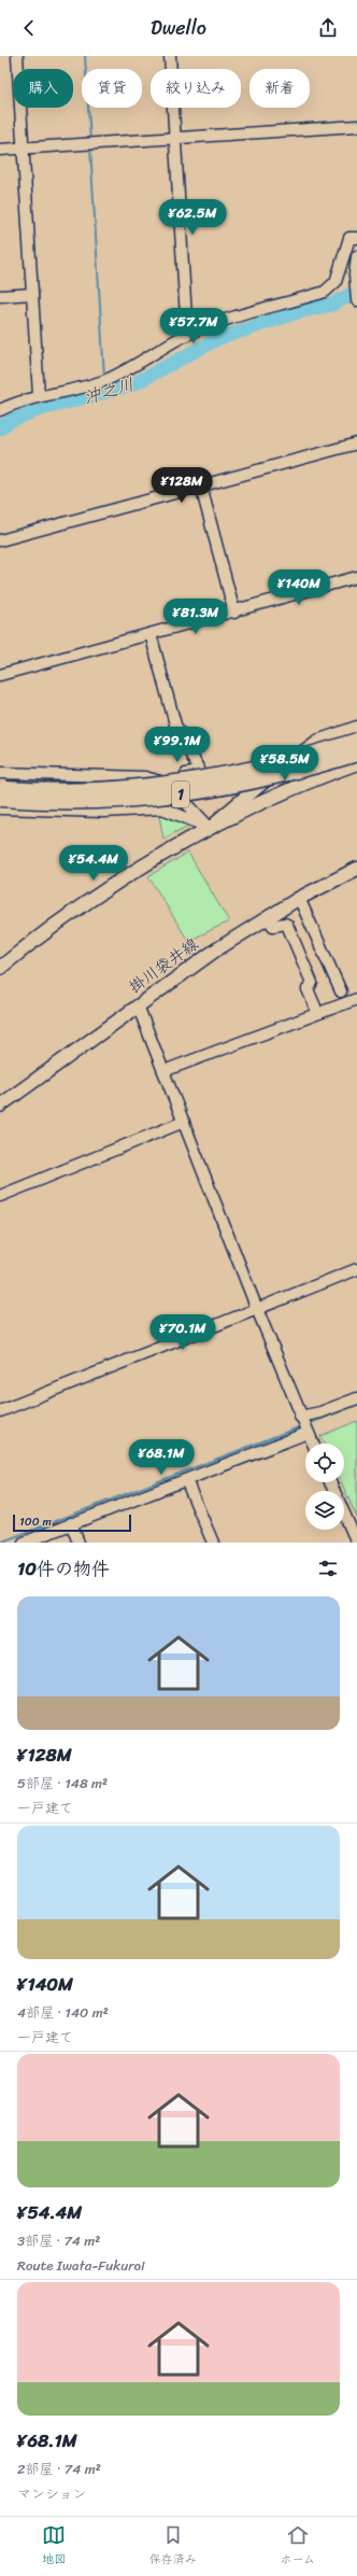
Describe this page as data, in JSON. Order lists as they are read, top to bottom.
{
  "streets": {
    "highway": ["1"],
    "main road": ["掛川袋井線"]
  },
  "water": ["沖之川"],
  "scale_bar": "100 m",
  "page": {
    "header": "Dwello",
    "chip": [
      "購入",
      "賃貸",
      "絞り込み",
      "新着"
    ],
    "price": [
      "¥62.5M",
      "¥57.7M",
      "¥128M",
      "¥140M",
      "¥81.3M",
      "¥99.1M",
      "¥58.5M",
      "¥54.4M",
      "¥70.1M",
      "¥68.1M"
    ],
    "scale": "100 m",
    "heading": "10件の物件",
    "list": [
      {
        "name": "¥128M",
        "note": "5部屋 · 148 m² · 一戸建て"
      },
      {
        "name": "¥140M",
        "note": "4部屋 · 140 m² · 一戸建て"
      },
      {
        "name": "¥54.4M",
        "note": "3部屋 · 74 m² · Route Iwata-Fukuroi"
      },
      {
        "name": "¥68.1M",
        "note": "2部屋 · 74 m² · マンション"
      }
    ],
    "tabs": ["地図", "保存済み", "ホーム"]
  }
}
